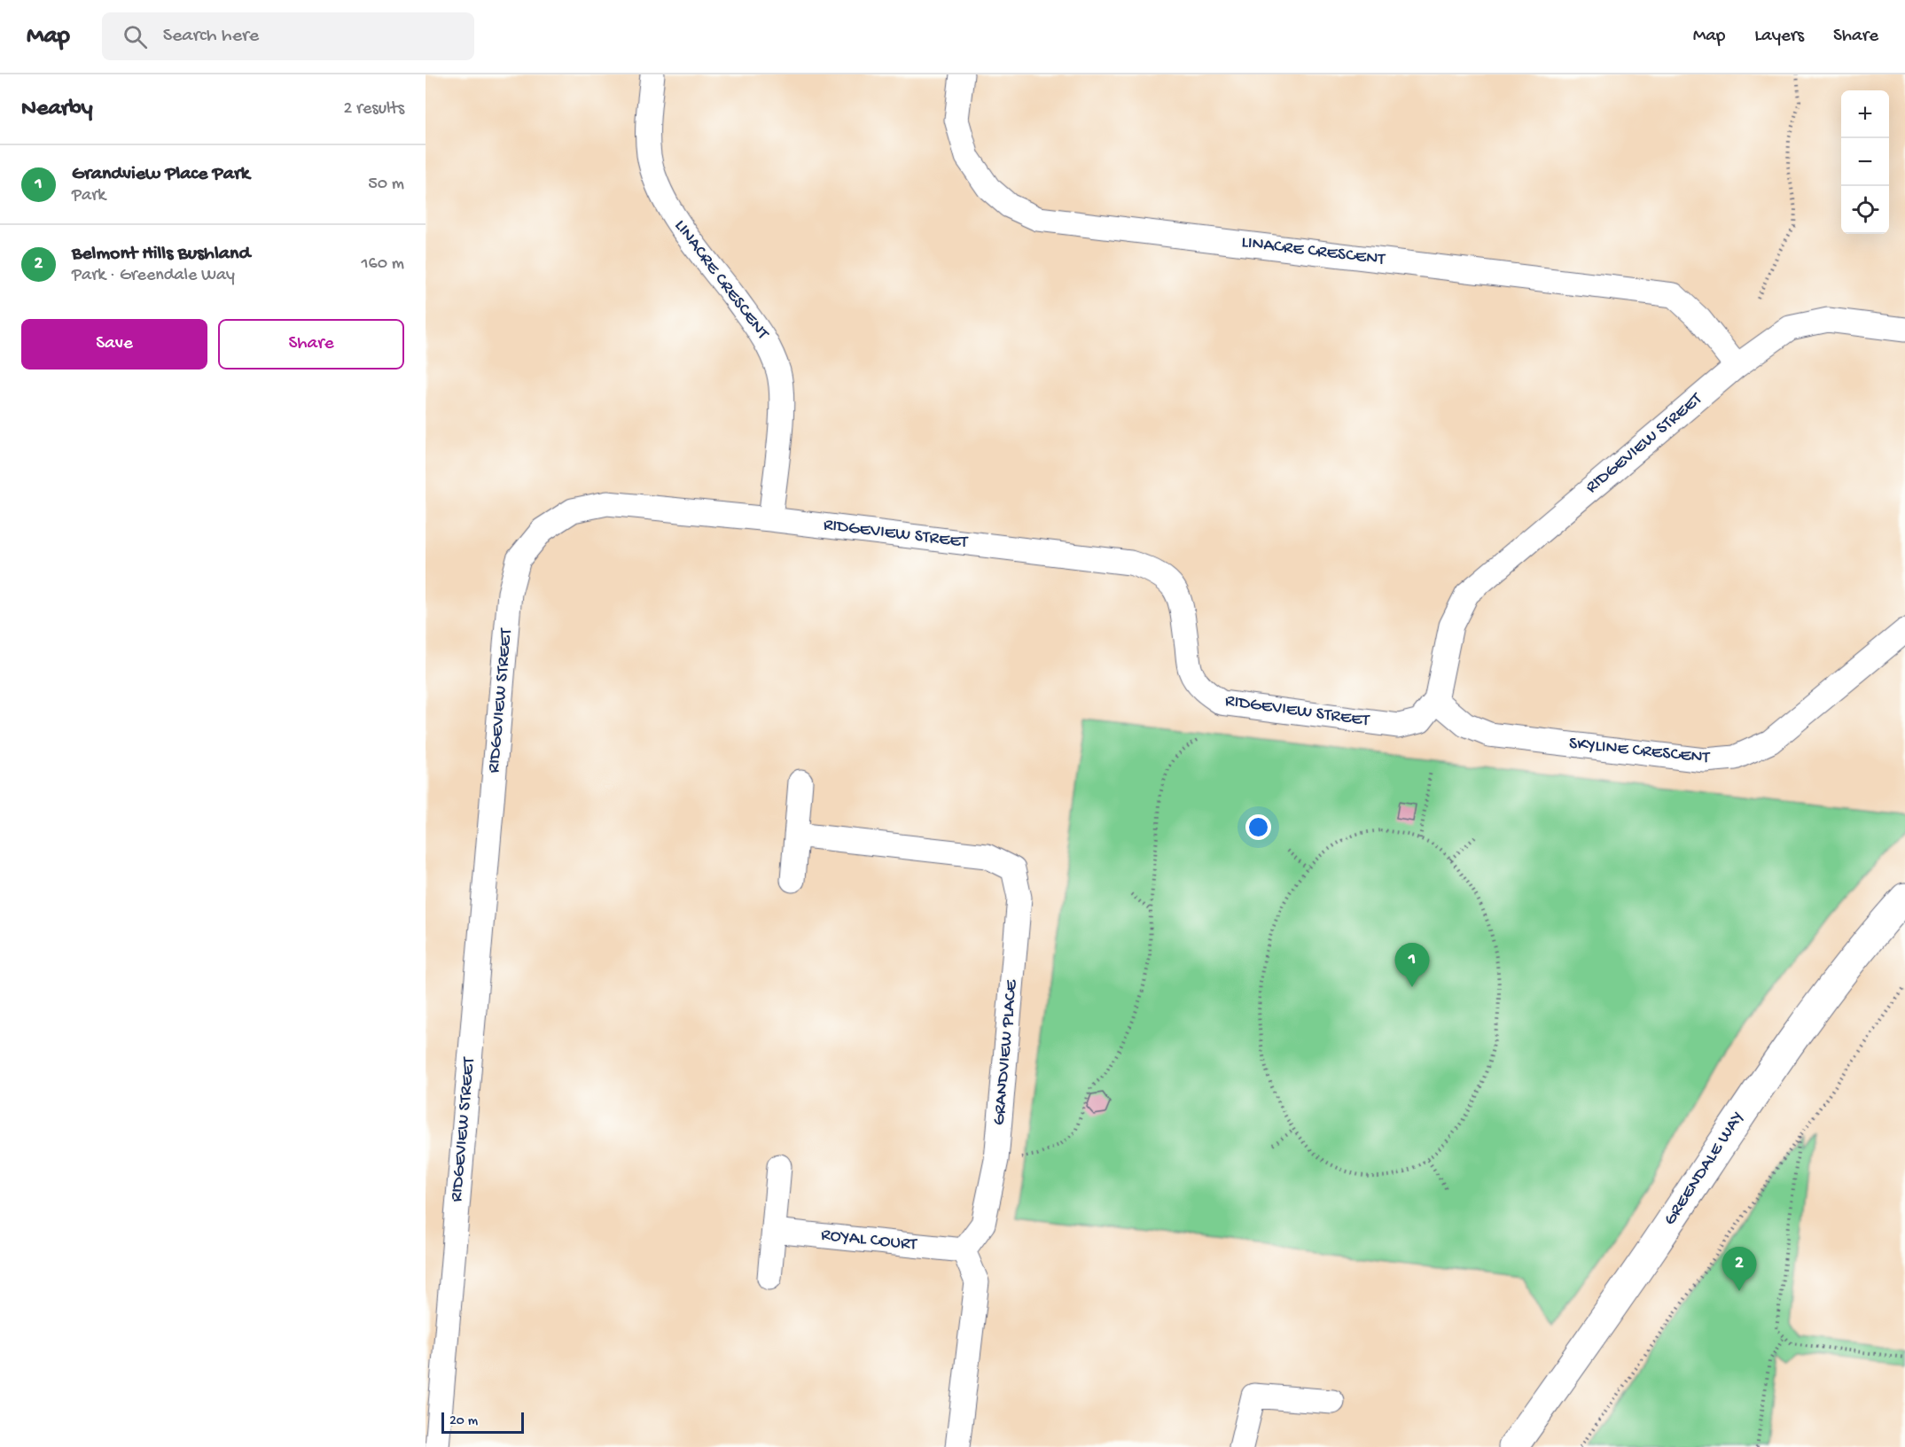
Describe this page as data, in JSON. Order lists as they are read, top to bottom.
{
  "streets": {
    "street": [
      "LINACRE CRESCENT",
      "RIDGEVIEW STREET",
      "SKYLINE CRESCENT",
      "GRANDVIEW PLACE",
      "GREENDALE WAY",
      "ROYAL COURT"
    ]
  },
  "crossings": [
    ["LINACRE CRESCENT", "RIDGEVIEW STREET"],
    ["RIDGEVIEW STREET", "SKYLINE CRESCENT"],
    ["GRANDVIEW PLACE", "ROYAL COURT"]
  ],
  "scale_bar": "20 m",
  "page": {
    "header": "Map",
    "search": "Search here",
    "nav": ["Map", "Layers", "Share"],
    "heading": ["Nearby", "2 results"],
    "map_buttons": ["+", "−"],
    "list": [
      {
        "mark": "1",
        "name": "Grandview Place Park",
        "note": "Park",
        "value": "50 m"
      },
      {
        "mark": "2",
        "name": "Belmont Hills Bushland",
        "note": "Park · Greendale Way",
        "value": "160 m"
      }
    ],
    "buttons": ["Save", "Share"],
    "pins": ["1", "2"],
    "scale": "20 m"
  }
}
